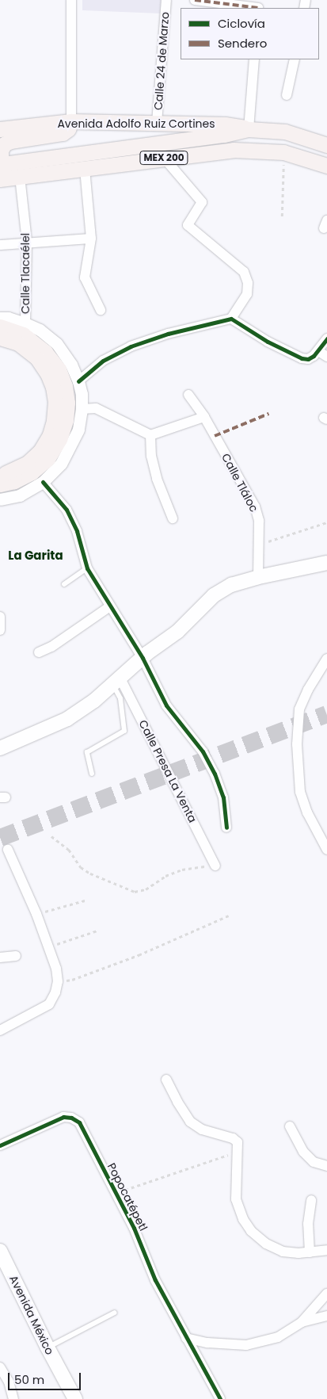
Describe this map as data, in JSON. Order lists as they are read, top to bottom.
{
  "streets": {
    "main road": ["Avenida Adolfo Ruiz Cortines", "MEX 200", "Avenida México"],
    "street": [
      "Calle 24 de Marzo",
      "Calle Tlacaélel",
      "Calle Tláloc",
      "Calle Presa La Venta",
      "Popocatépetl"
    ]
  },
  "crossings": [
    ["Calle 24 de Marzo", "Avenida Adolfo Ruiz Cortines"],
    ["Avenida Adolfo Ruiz Cortines", "MEX 200"],
    ["MEX 200", "Calle Tlacaélel"]
  ],
  "districts": ["La Garita"],
  "legend": ["Ciclovía", "Sendero"],
  "scale_bar": "50 m"
}
